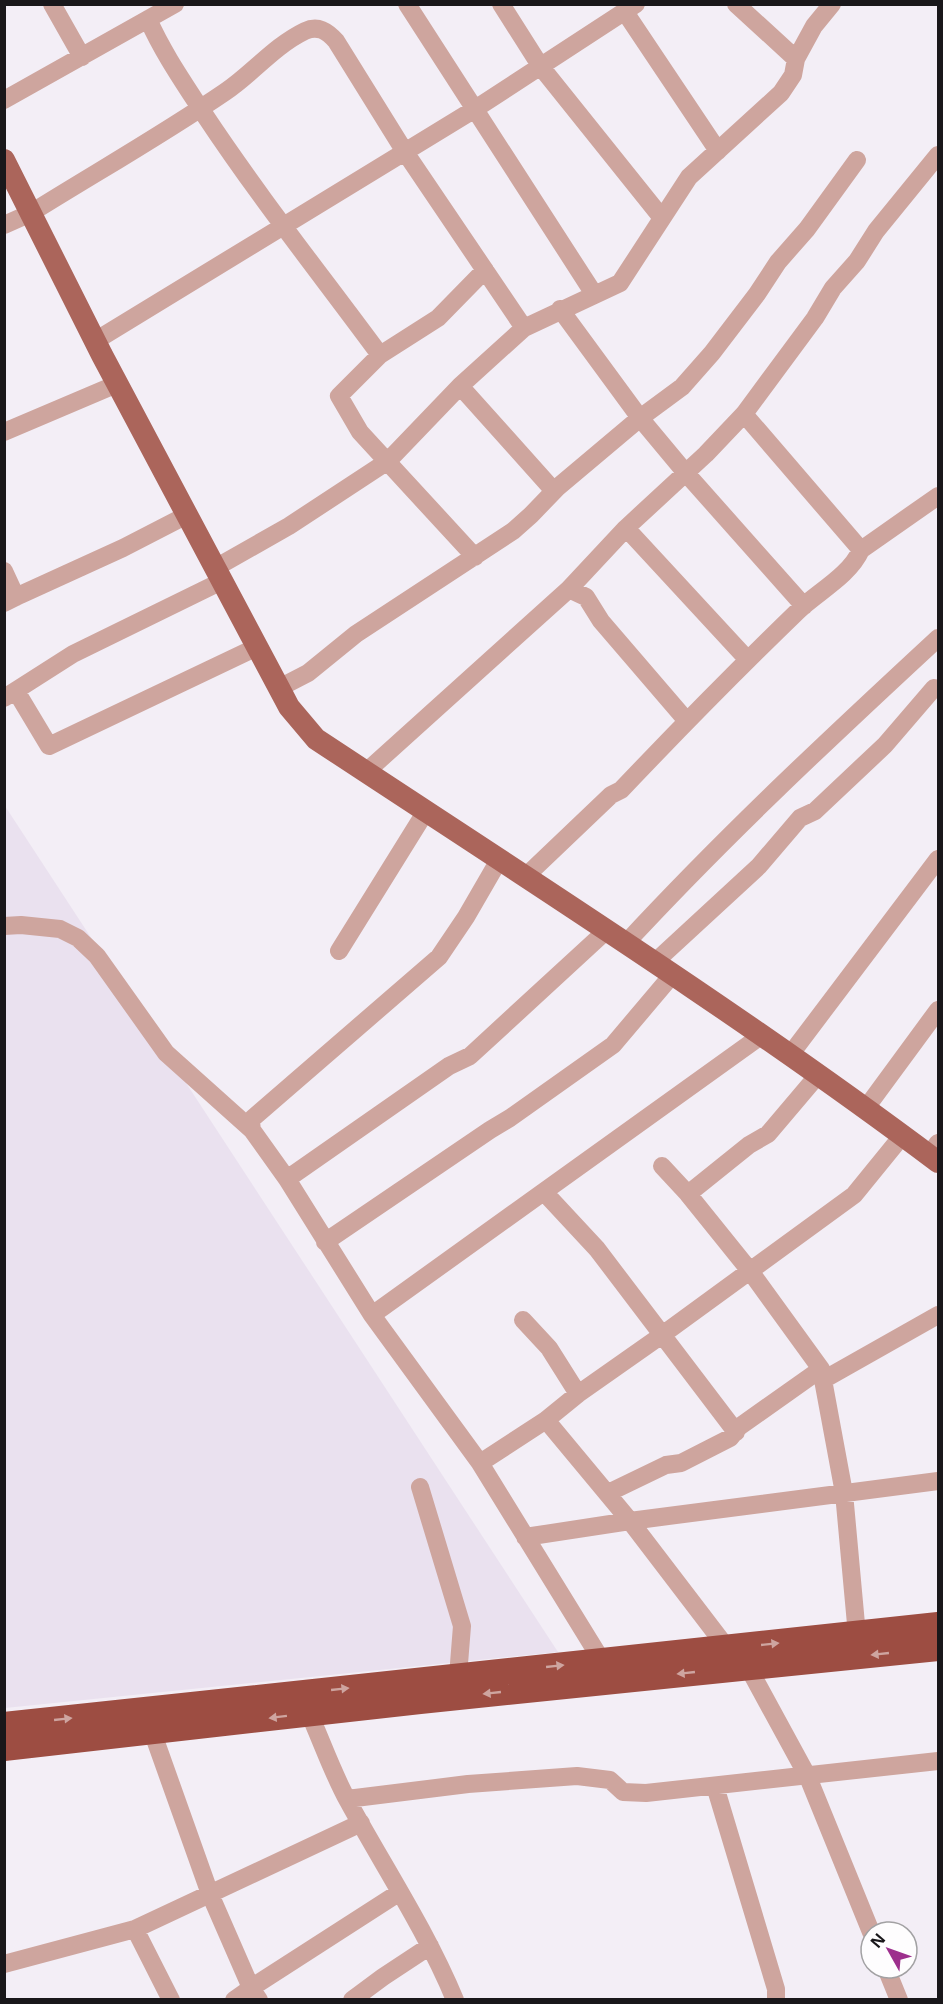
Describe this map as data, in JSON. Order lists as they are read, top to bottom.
{
  "north": "top left"
}
